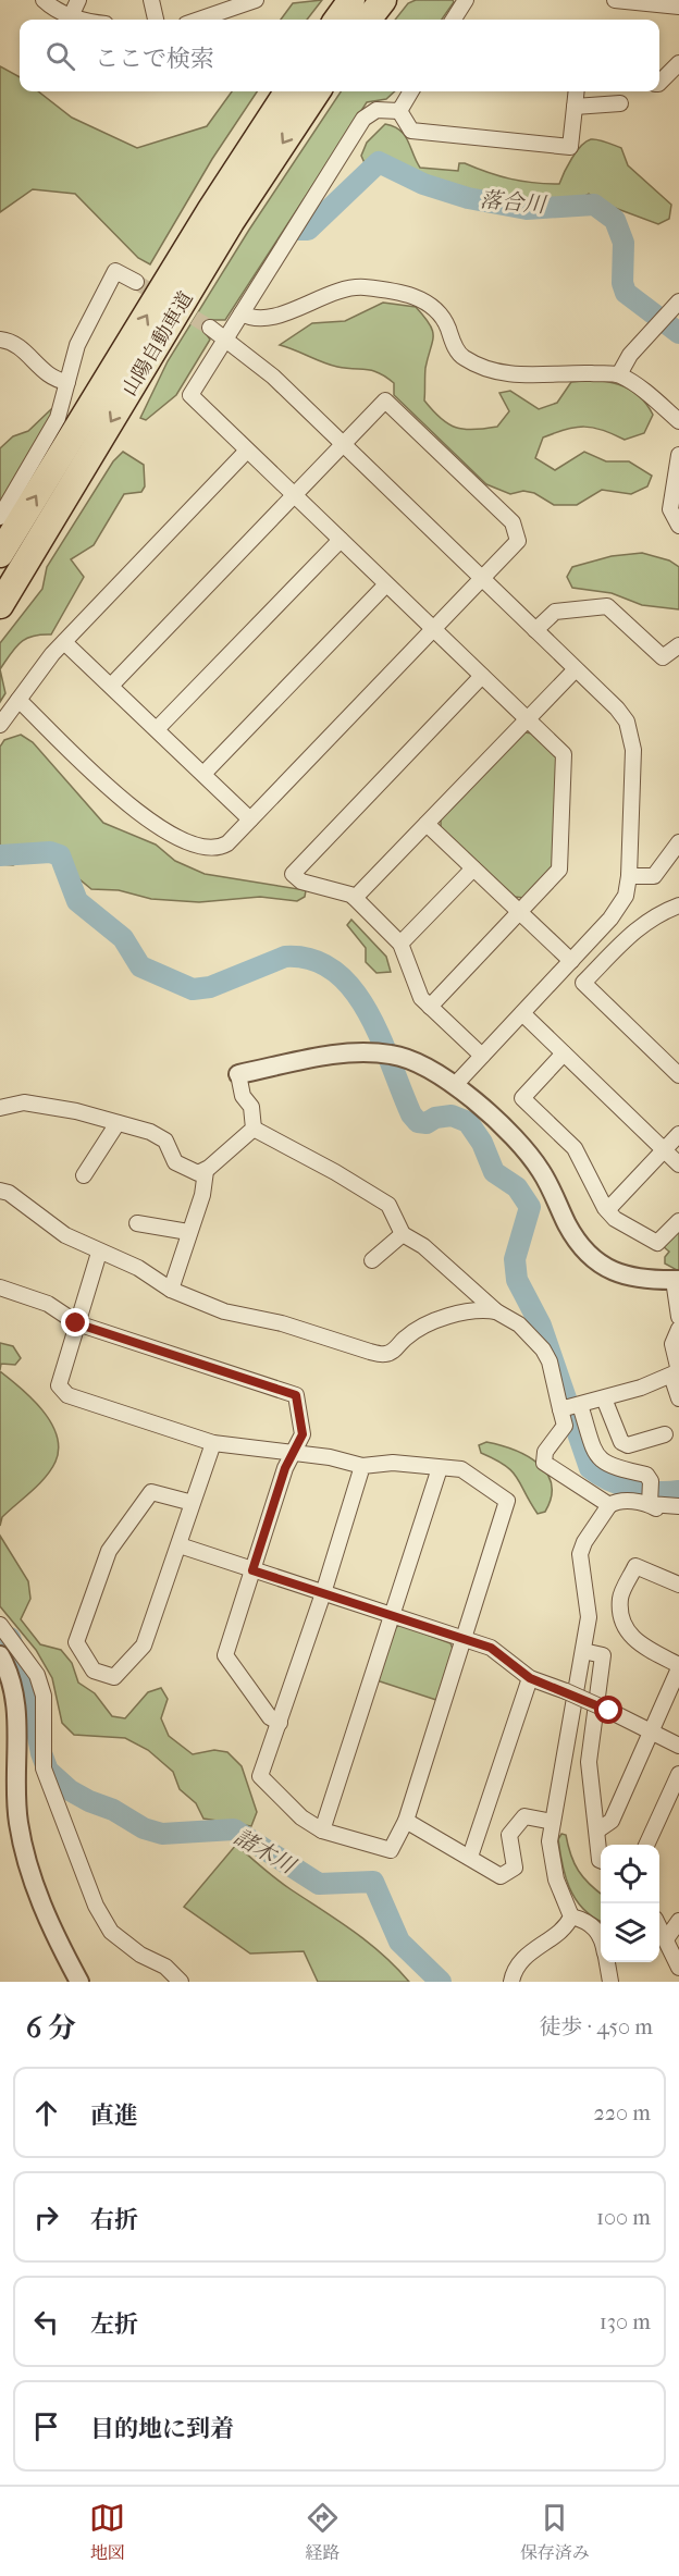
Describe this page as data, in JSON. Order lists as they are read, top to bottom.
{
  "streets": {
    "highway": ["山陽自動車道"]
  },
  "water": ["落合川", "諸木川"],
  "page": {
    "search": "ここで検索",
    "heading": ["6 分", "徒歩 · 450 m"],
    "list": [
      ["直進", "220 m"],
      ["右折", "100 m"],
      ["左折", "130 m"],
      "目的地に到着"
    ],
    "nav": ["地図", "経路", "保存済み"]
  }
}
